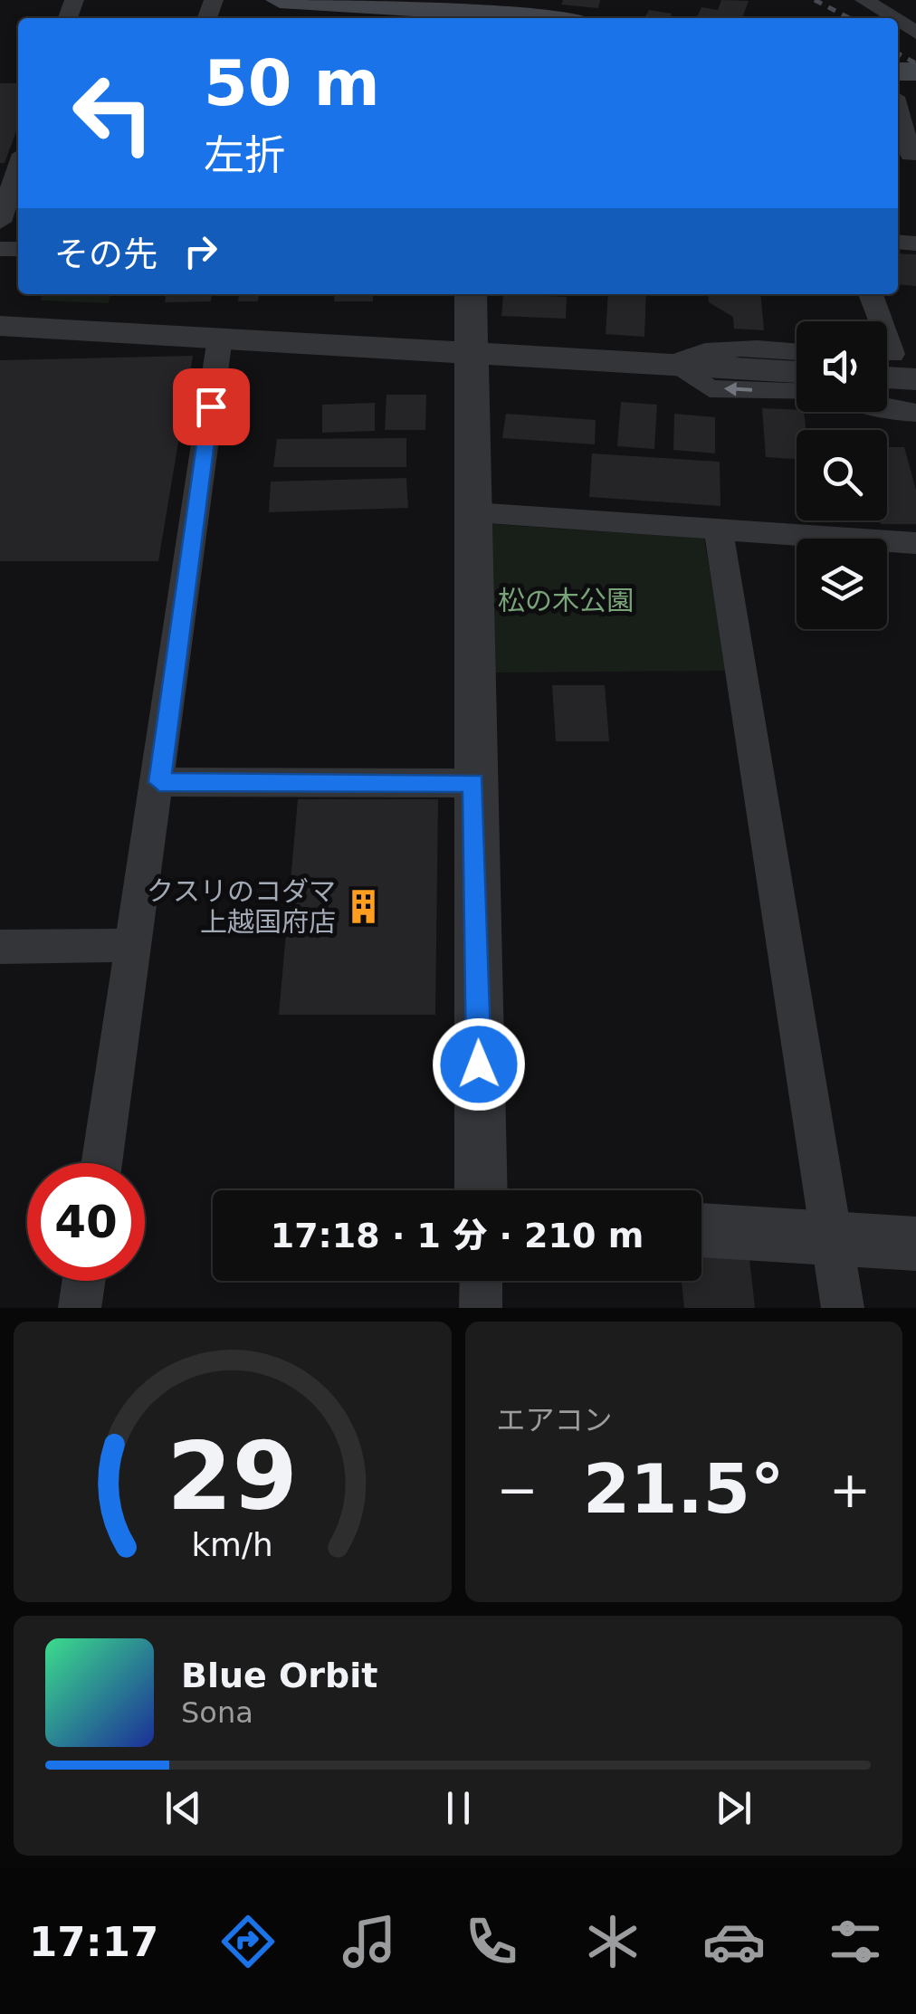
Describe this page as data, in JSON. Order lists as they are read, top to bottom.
{
  "parks": ["松の木公園"],
  "places": {
    "building": ["クスリのコダマ 上越国府店"]
  },
  "page": {
    "turn": ["50 m", "左折"],
    "then": "その先",
    "limit": "40",
    "trip": "17:18 · 1 分 · 210 m",
    "tile": "エアコン",
    "heat": ["−", "21.5°", "+"],
    "song": ["Blue Orbit", "Sona"],
    "tabs": "17:17",
    "gauge": ["29", "km/h"]
  }
}
